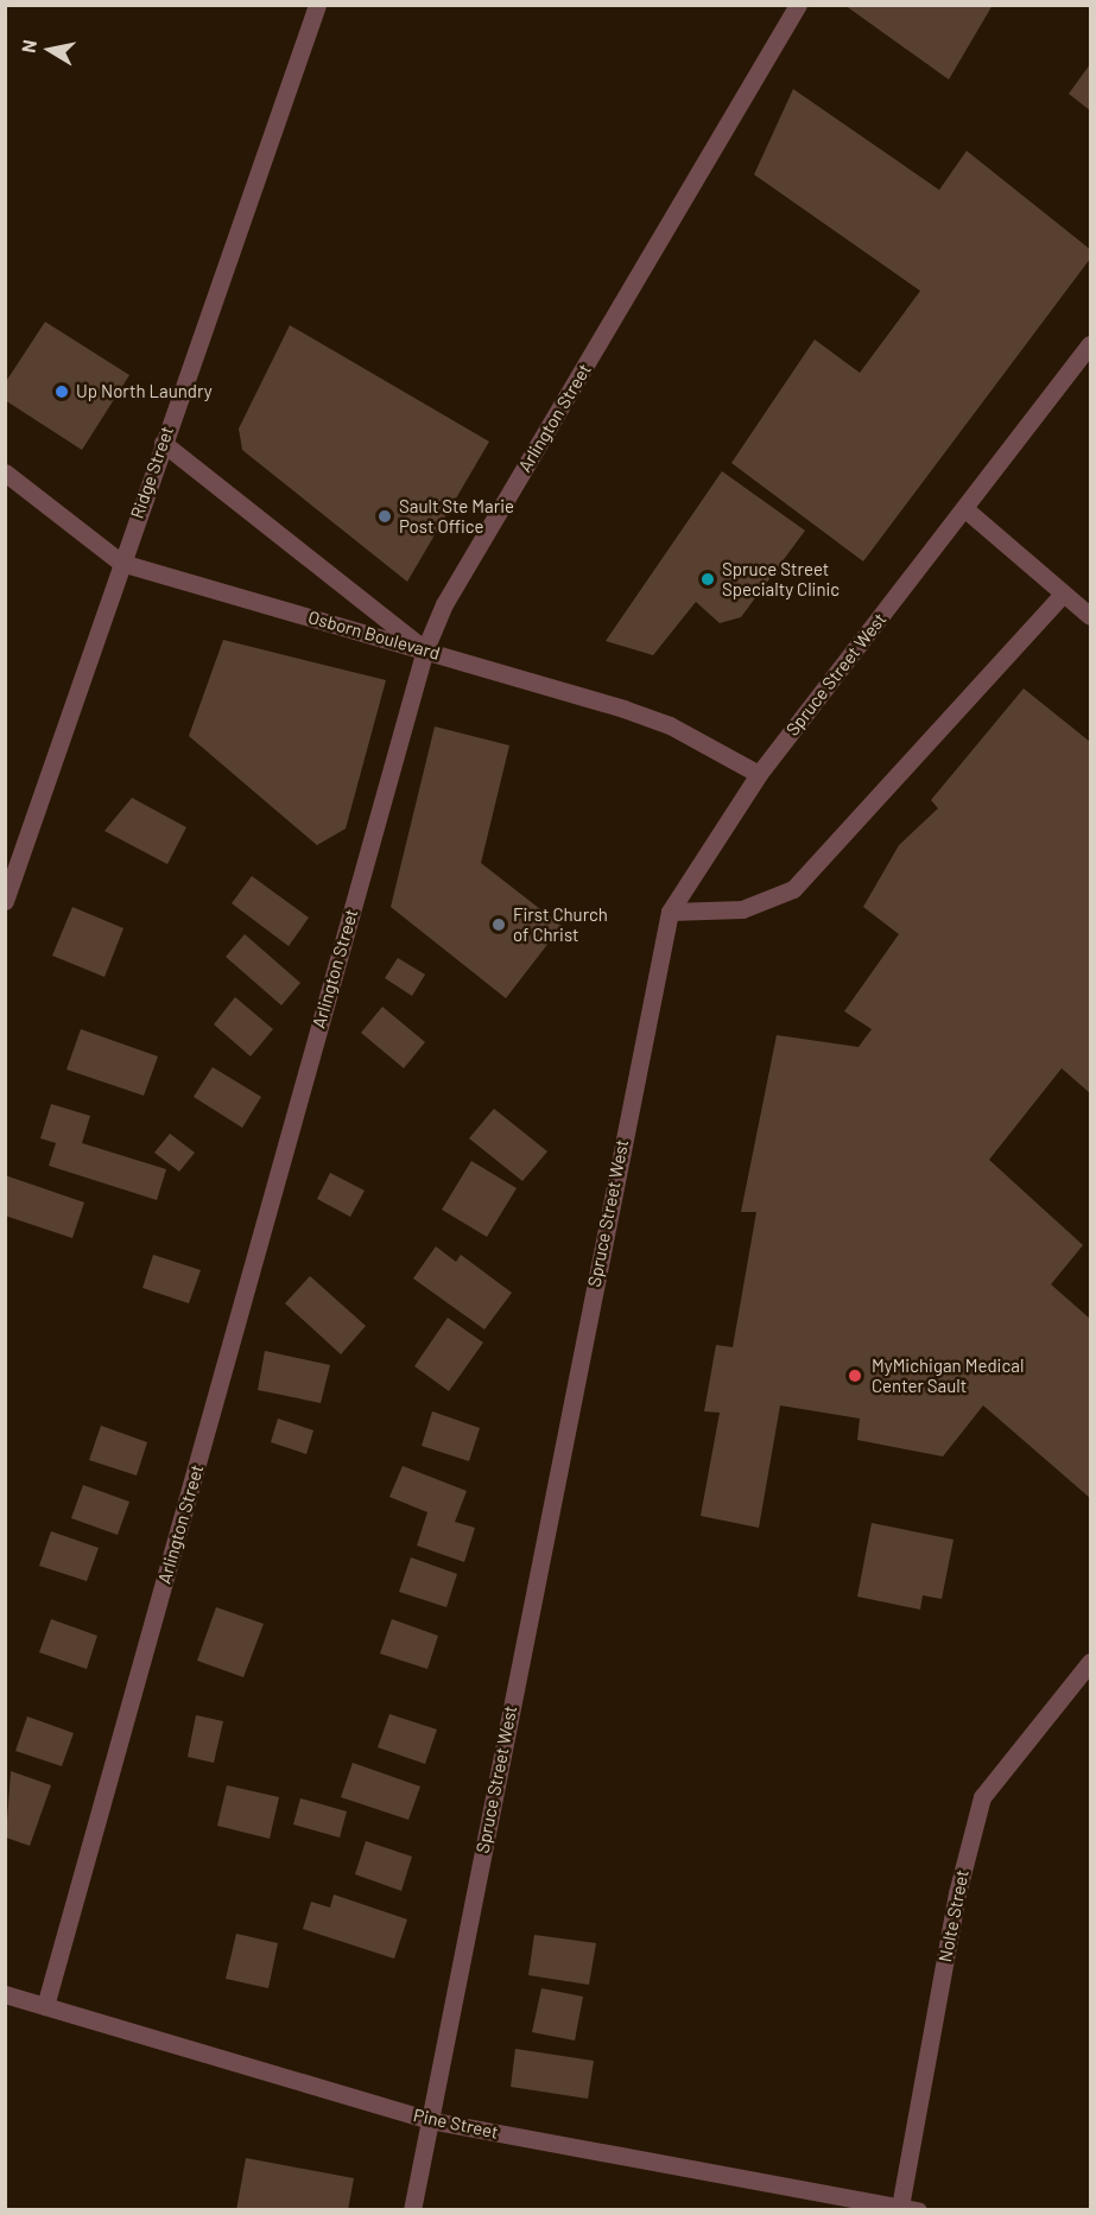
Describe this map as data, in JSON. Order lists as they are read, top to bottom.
{
  "streets": {
    "street": [
      "Arlington Street",
      "Ridge Street",
      "Osborn Boulevard",
      "Spruce Street West",
      "Nolte Street",
      "Pine Street"
    ]
  },
  "crossings": [
    ["Arlington Street", "Osborn Boulevard"],
    ["Arlington Street", "Pine Street"],
    ["Ridge Street", "Osborn Boulevard"],
    ["Osborn Boulevard", "Spruce Street West"],
    ["Spruce Street West", "Pine Street"],
    ["Nolte Street", "Pine Street"]
  ],
  "places": [
    "Up North Laundry",
    "Sault Ste Marie Post Office",
    "Spruce Street Specialty Clinic",
    "First Church of Christ",
    "MyMichigan Medical Center Sault"
  ],
  "north": "left"
}
